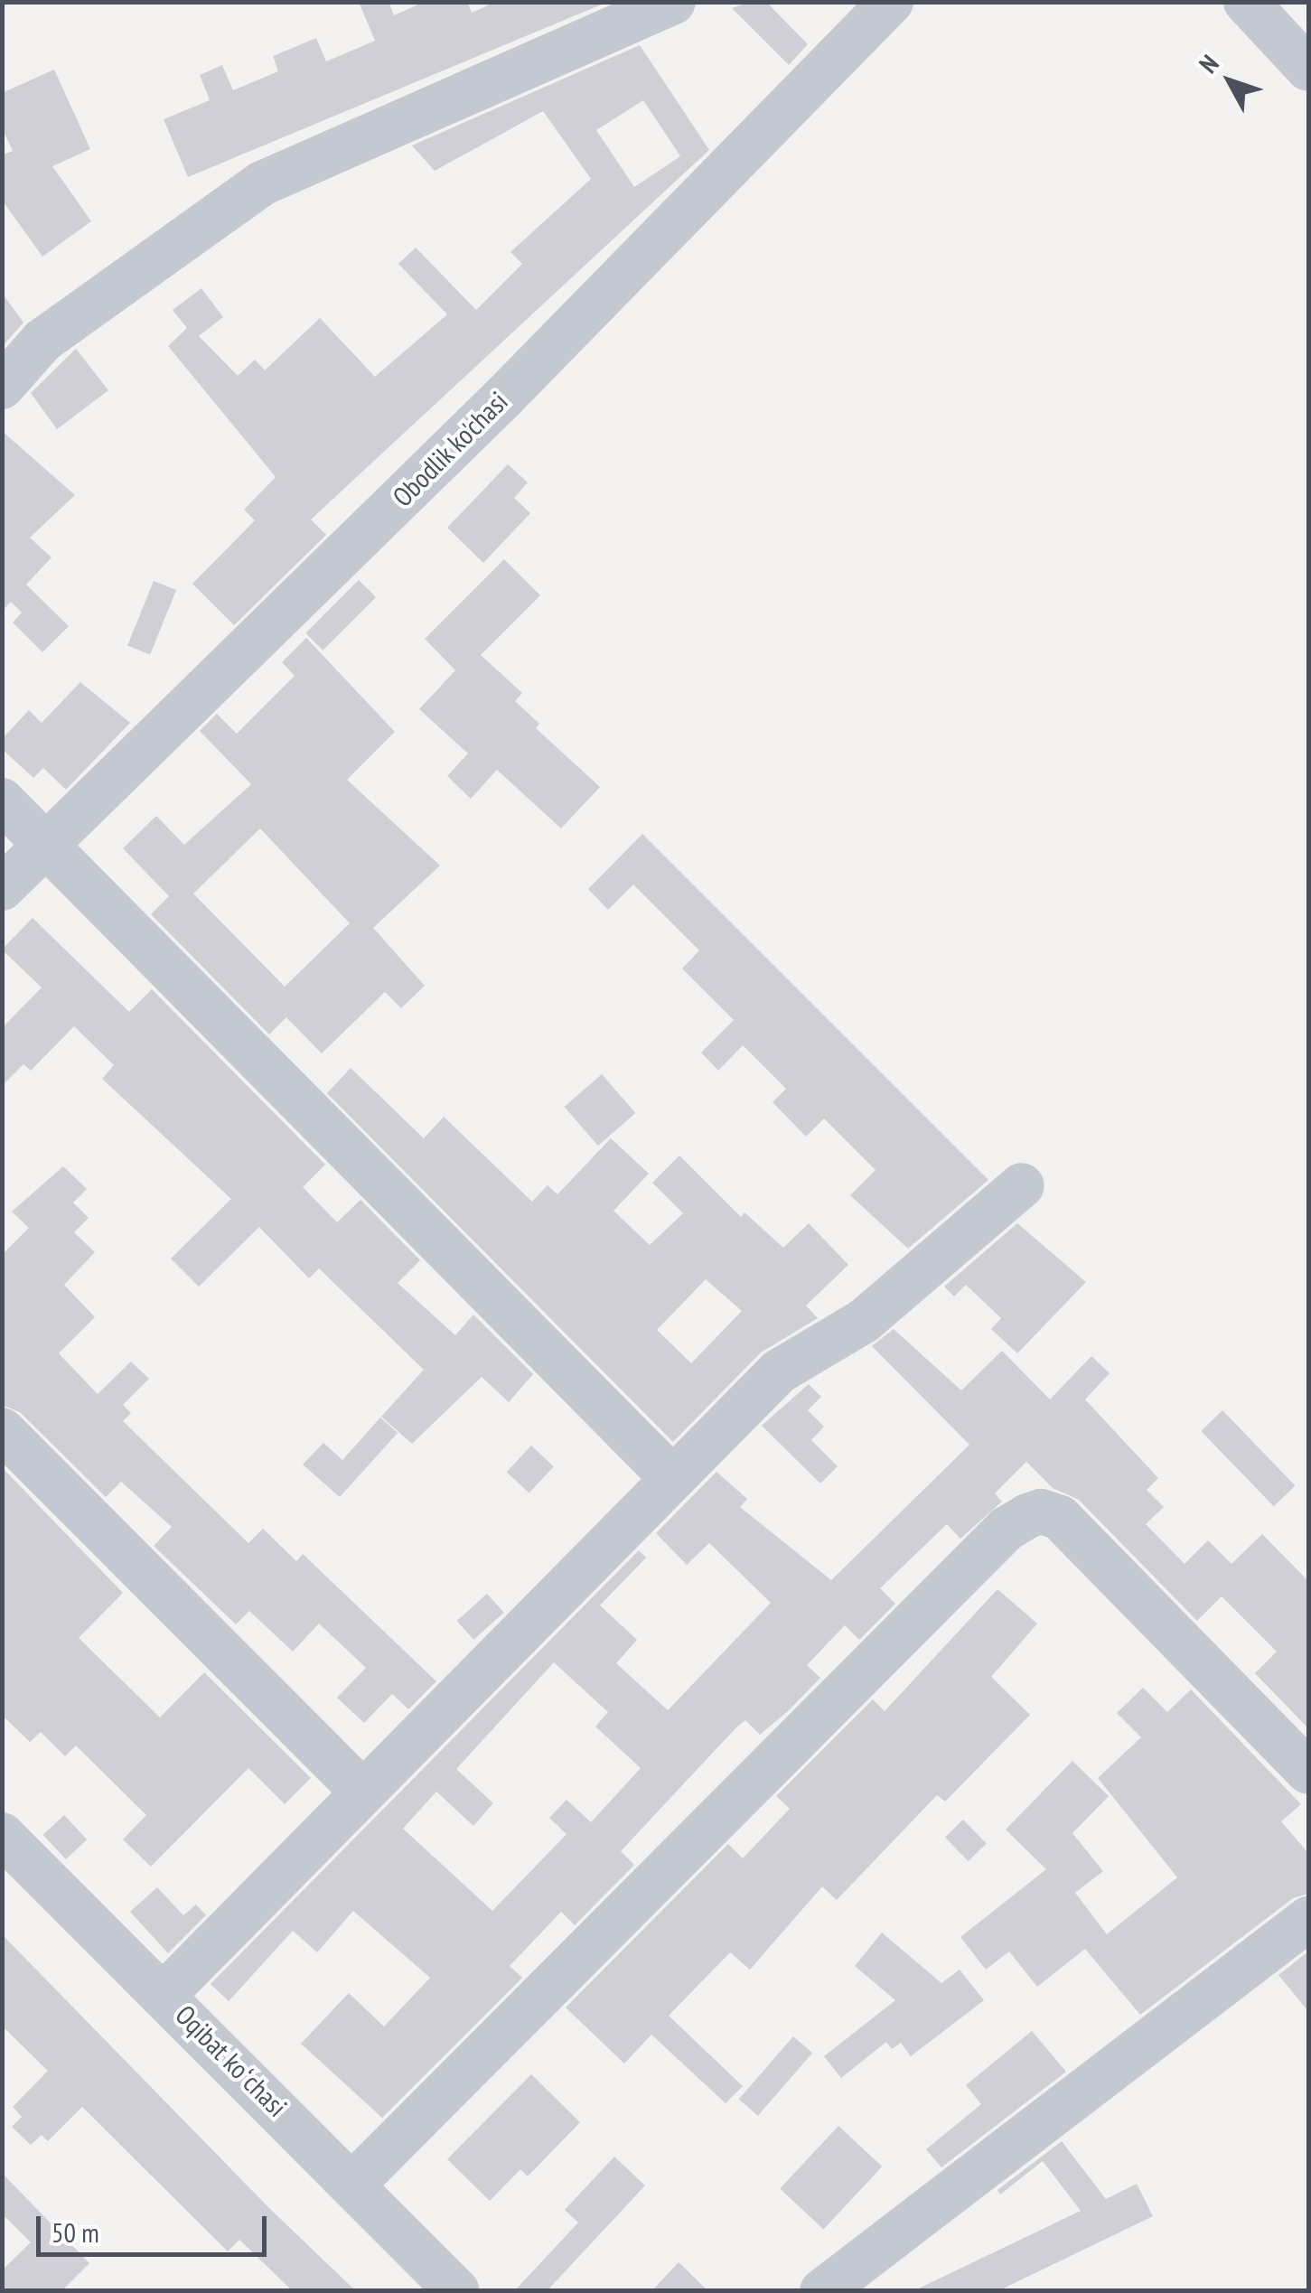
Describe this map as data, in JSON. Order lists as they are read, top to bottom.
{
  "streets": {
    "street": ["Obodlik ko'chasi", "Oqibat koʻchasi"]
  },
  "scale_bar": "50 m",
  "north": "top left"
}
